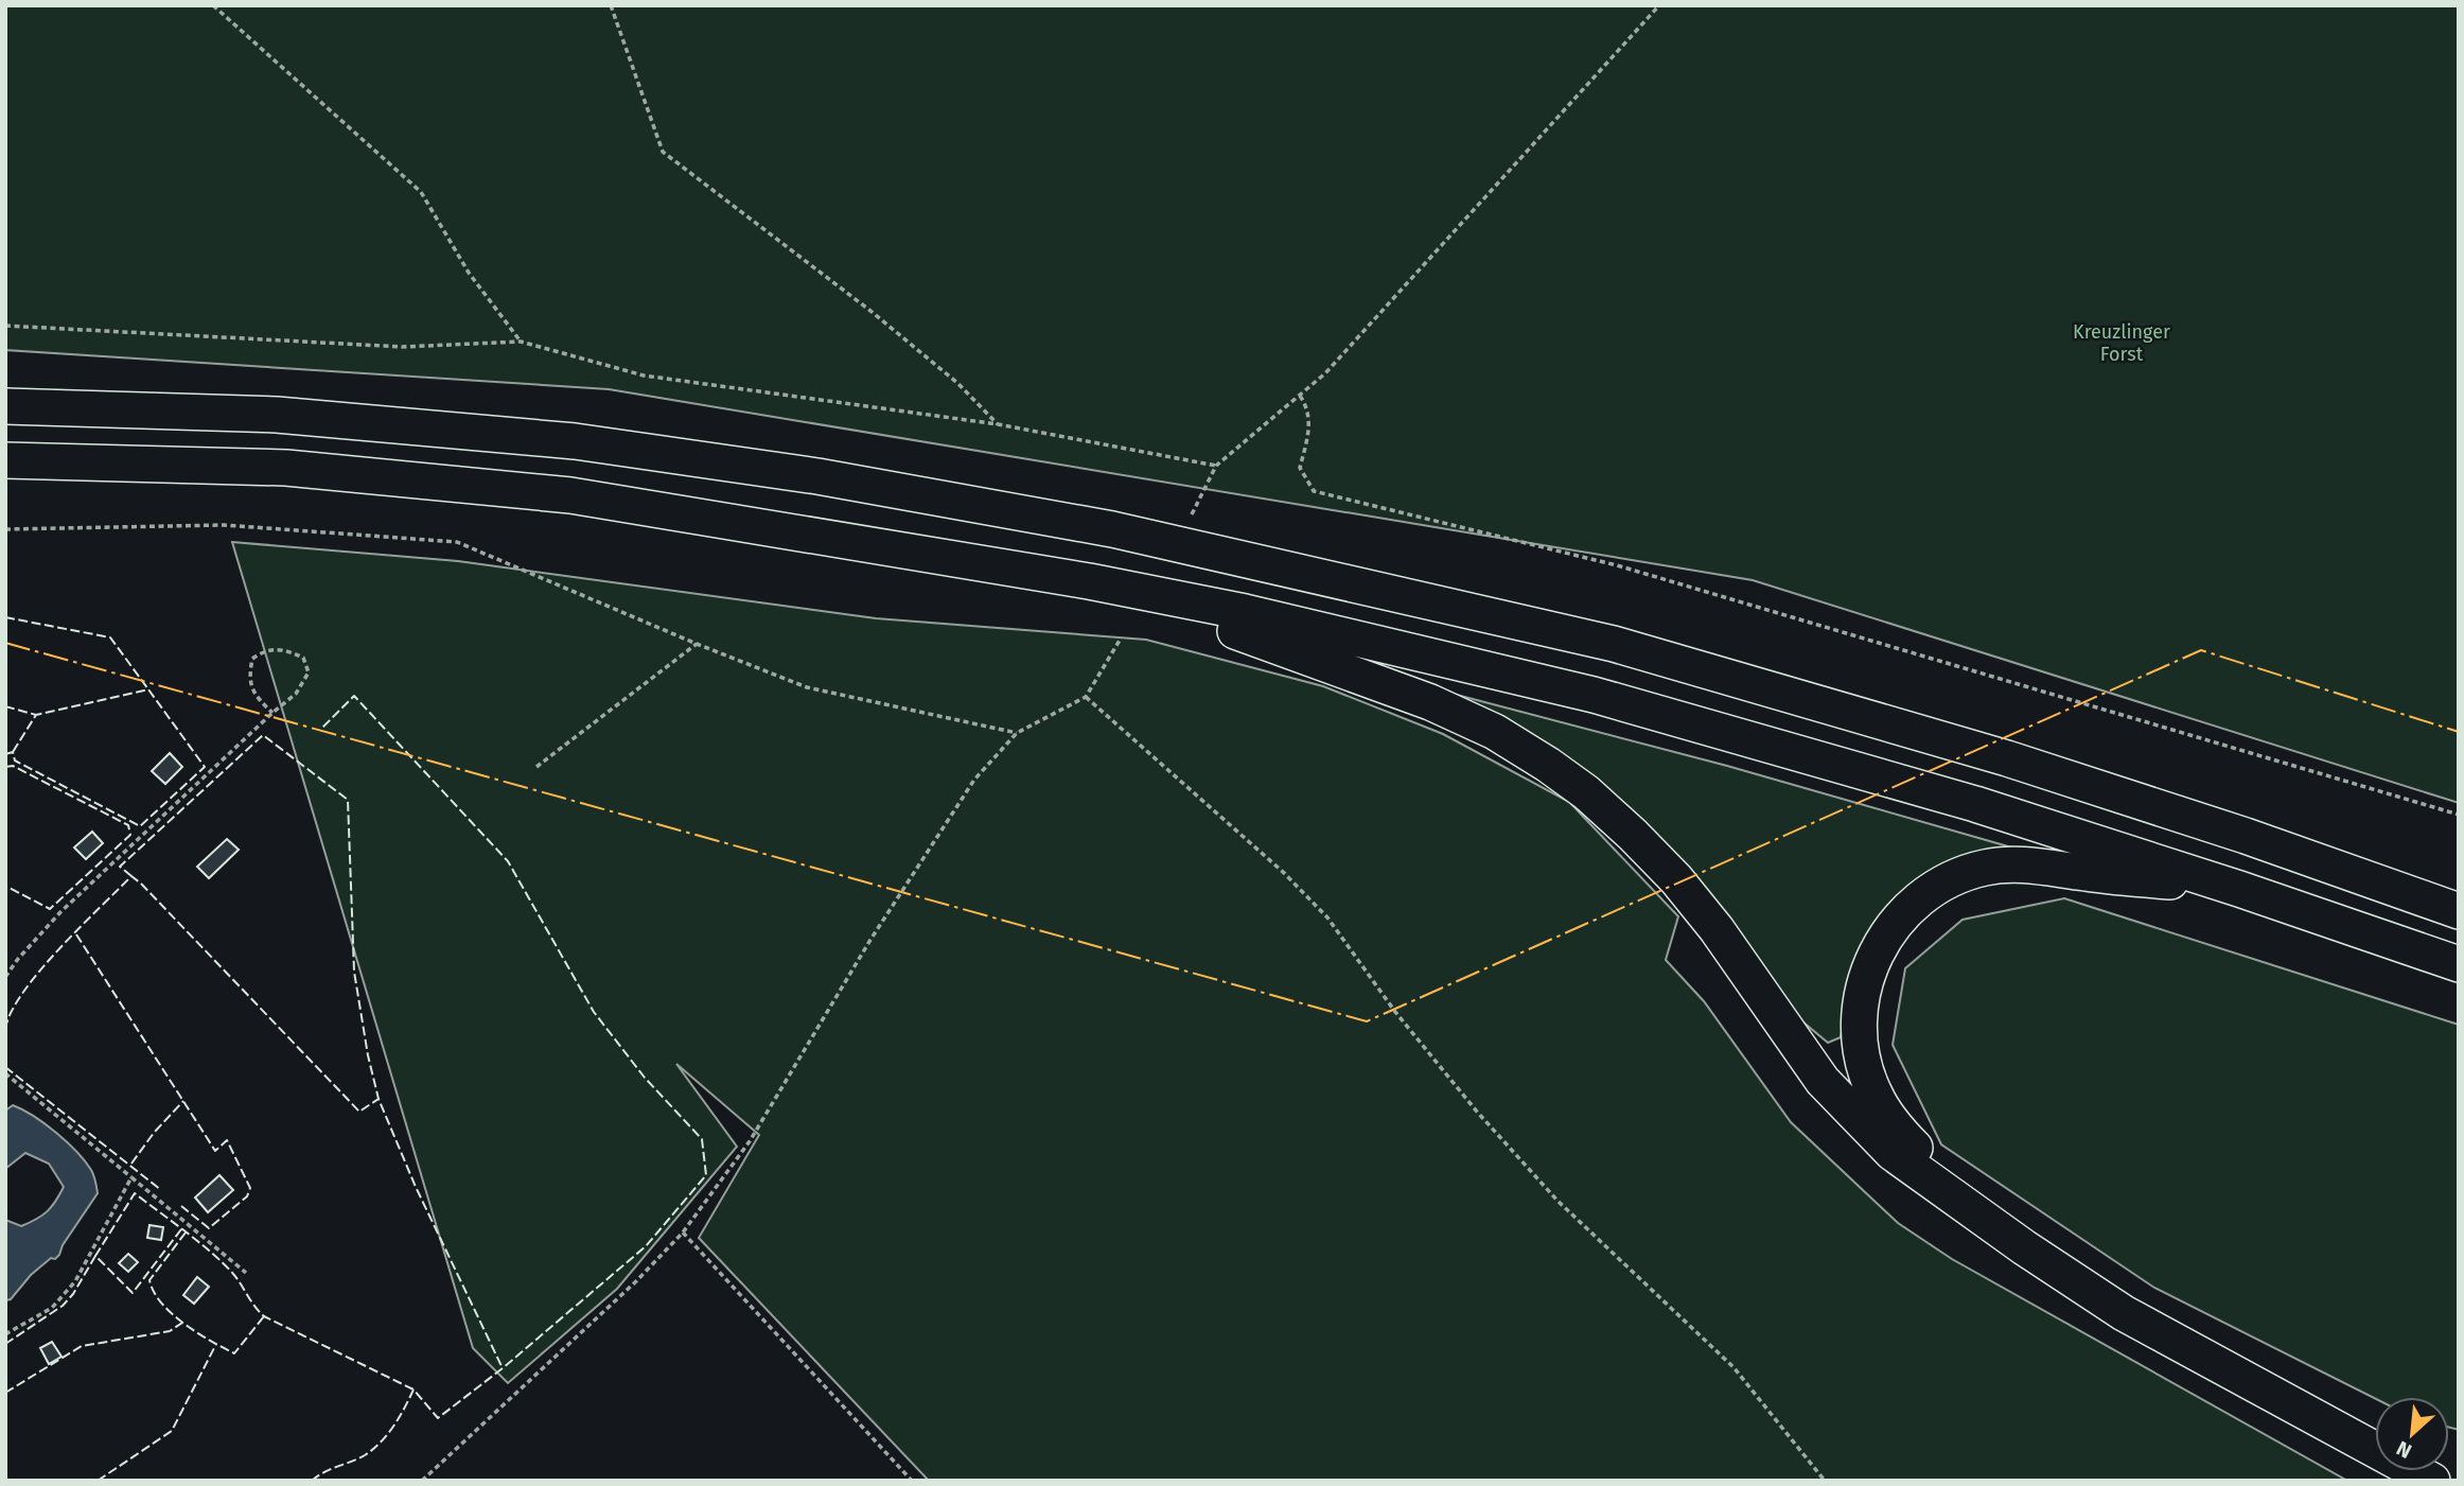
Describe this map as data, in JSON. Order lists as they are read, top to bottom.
{
  "parks": ["Kreuzlinger Forst"],
  "north": "bottom left"
}
